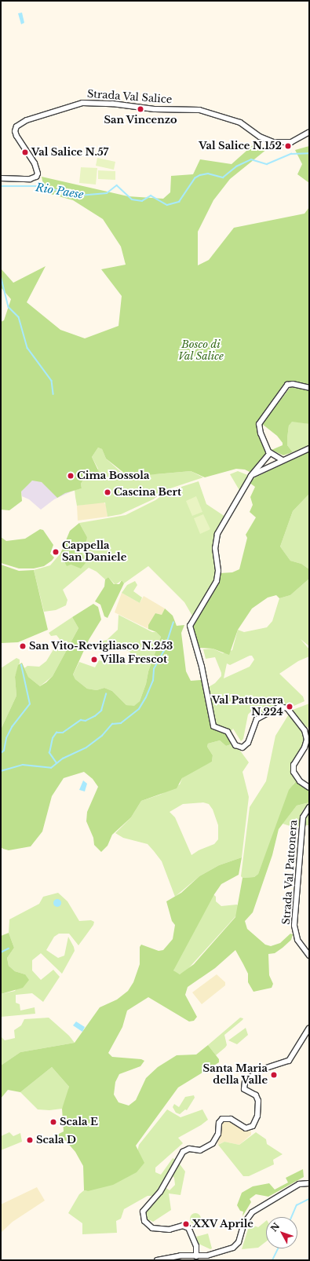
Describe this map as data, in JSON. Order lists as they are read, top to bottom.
{
  "streets": {
    "street": ["Strada Val Salice", "Strada Val Pattonera"]
  },
  "water": ["Rio Paese"],
  "parks": ["Bosco di Val Salice"],
  "places": [
    "San Vincenzo",
    "Val Salice N.152",
    "Val Salice N.57",
    "Cima Bossola",
    "Cascina Bert",
    "Cappella San Daniele",
    "San Vito-Revigliasco N.253",
    "Villa Frescot",
    "Val Pattonera N.224",
    "Santa Maria della Valle",
    "Scala E",
    "Scala D",
    "XXV Aprile"
  ],
  "north": "top left"
}
